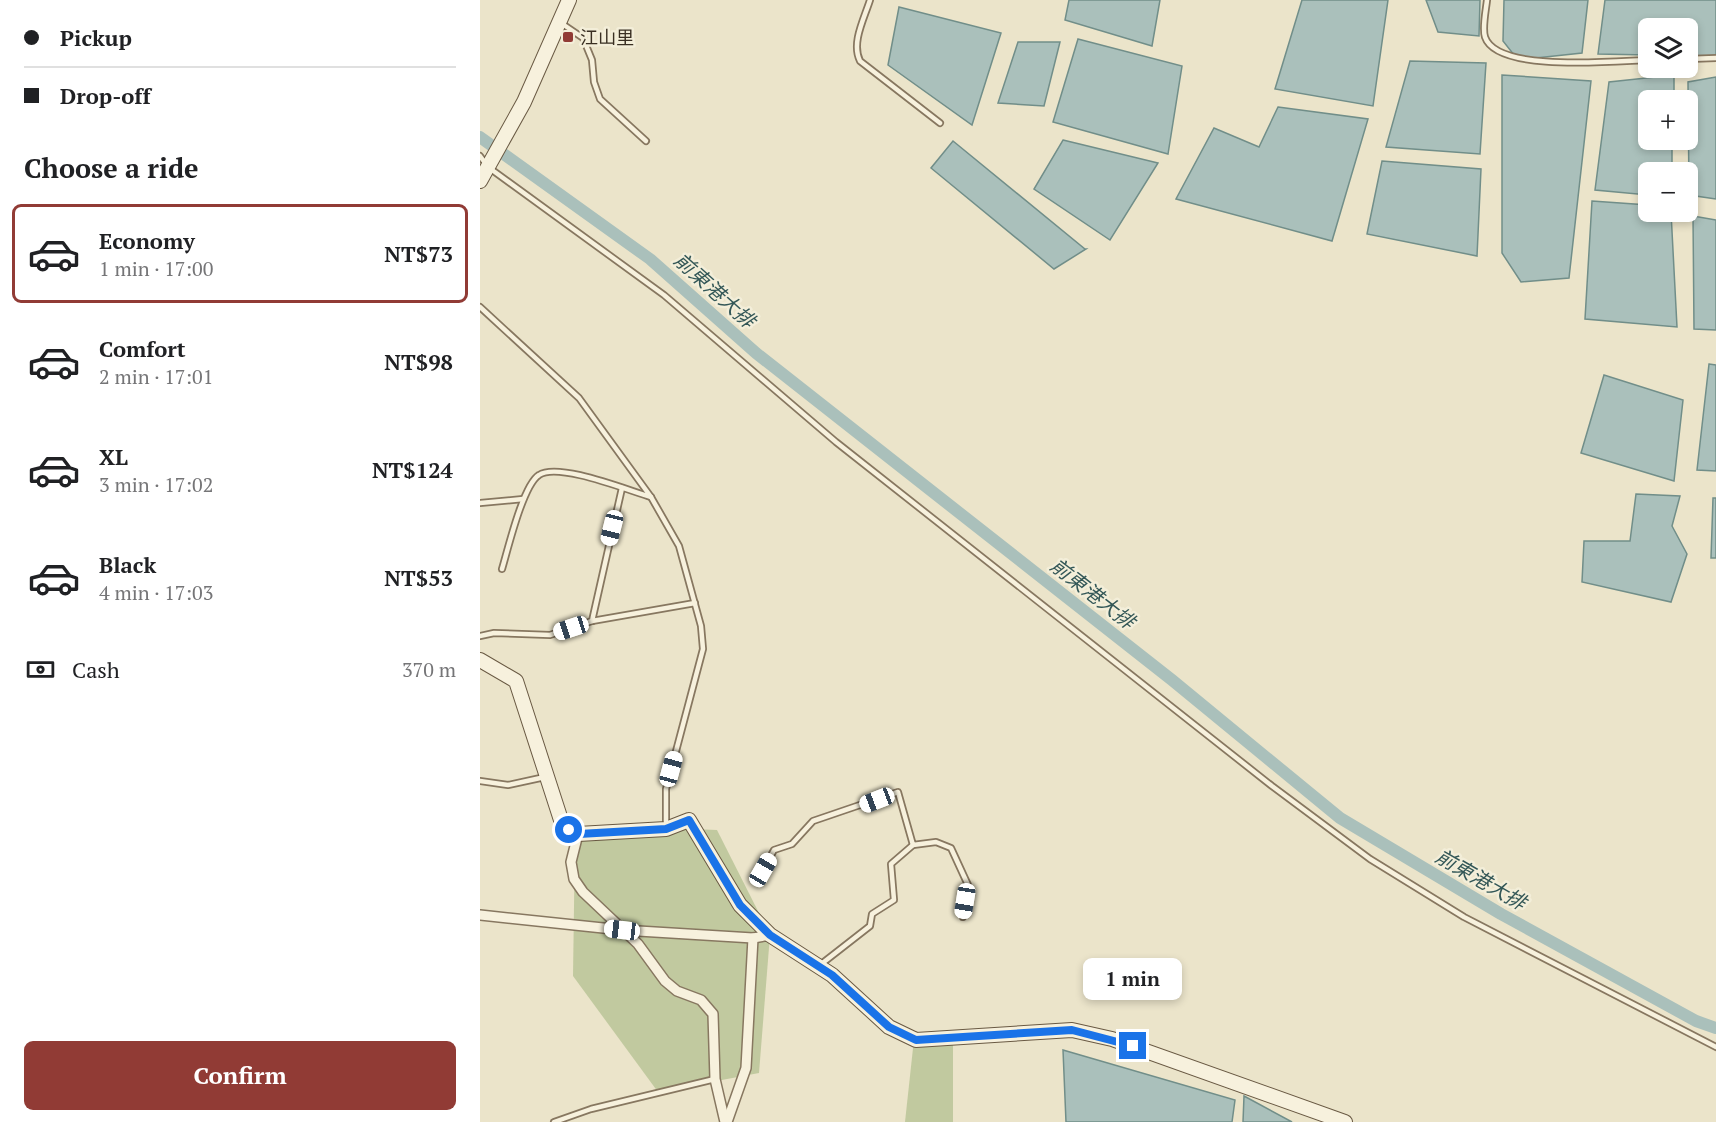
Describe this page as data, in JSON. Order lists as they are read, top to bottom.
{
  "water": ["前東港大排"],
  "places": {
    "transit": ["江山里"]
  },
  "page": {
    "banner": ["Pickup", "Drop-off"],
    "map_buttons": ["+", "−"],
    "heading": "Choose a ride",
    "list": [
      {
        "name": "Economy",
        "note": "1 min · 17:00",
        "value": "NT$73"
      },
      {
        "name": "Comfort",
        "note": "2 min · 17:01",
        "value": "NT$98"
      },
      {
        "name": "XL",
        "note": "3 min · 17:02",
        "value": "NT$124"
      },
      {
        "name": "Black",
        "note": "4 min · 17:03",
        "value": "NT$53"
      }
    ],
    "pay": ["Cash", "370 m"],
    "bubble": "1 min",
    "buttons": "Confirm"
  }
}
